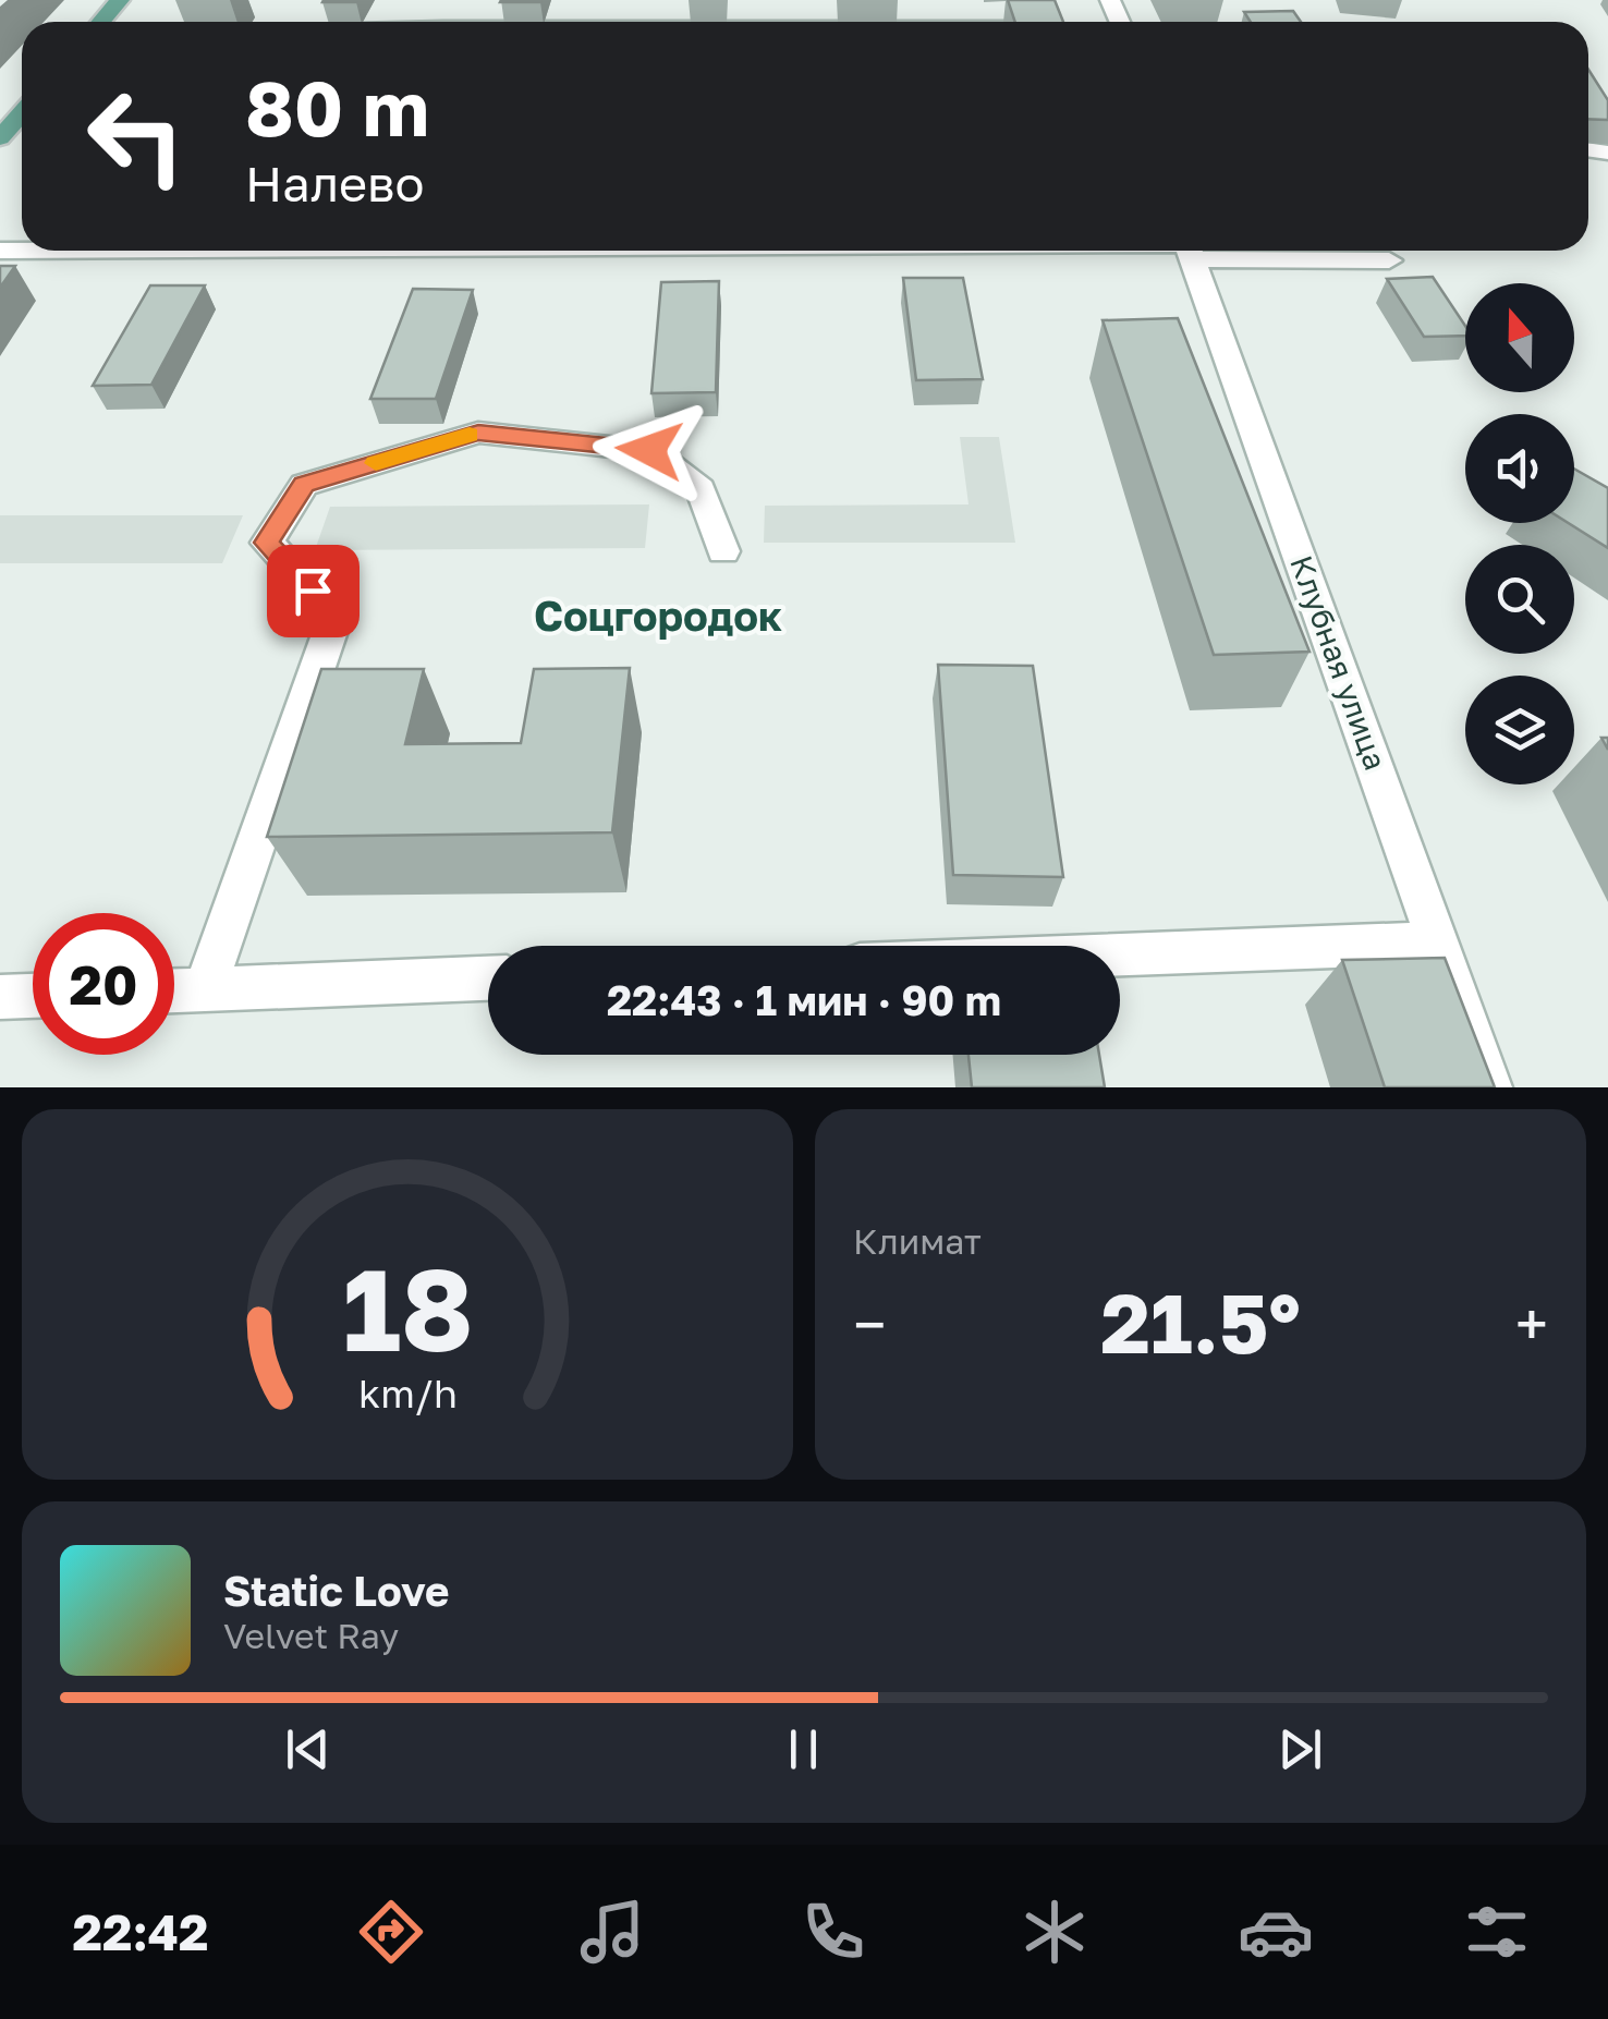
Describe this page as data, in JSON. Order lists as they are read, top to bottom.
{
  "streets": {
    "street": ["Клубная улица"]
  },
  "districts": ["Соцгородок"],
  "north": "top",
  "page": {
    "turn": ["80 m", "Налево"],
    "limit": "20",
    "trip": "22:43 · 1 мин · 90 m",
    "tile": "Климат",
    "heat": ["−", "21.5°", "+"],
    "song": ["Static Love", "Velvet Ray"],
    "tabs": "22:42",
    "gauge": ["18", "km/h"]
  }
}
